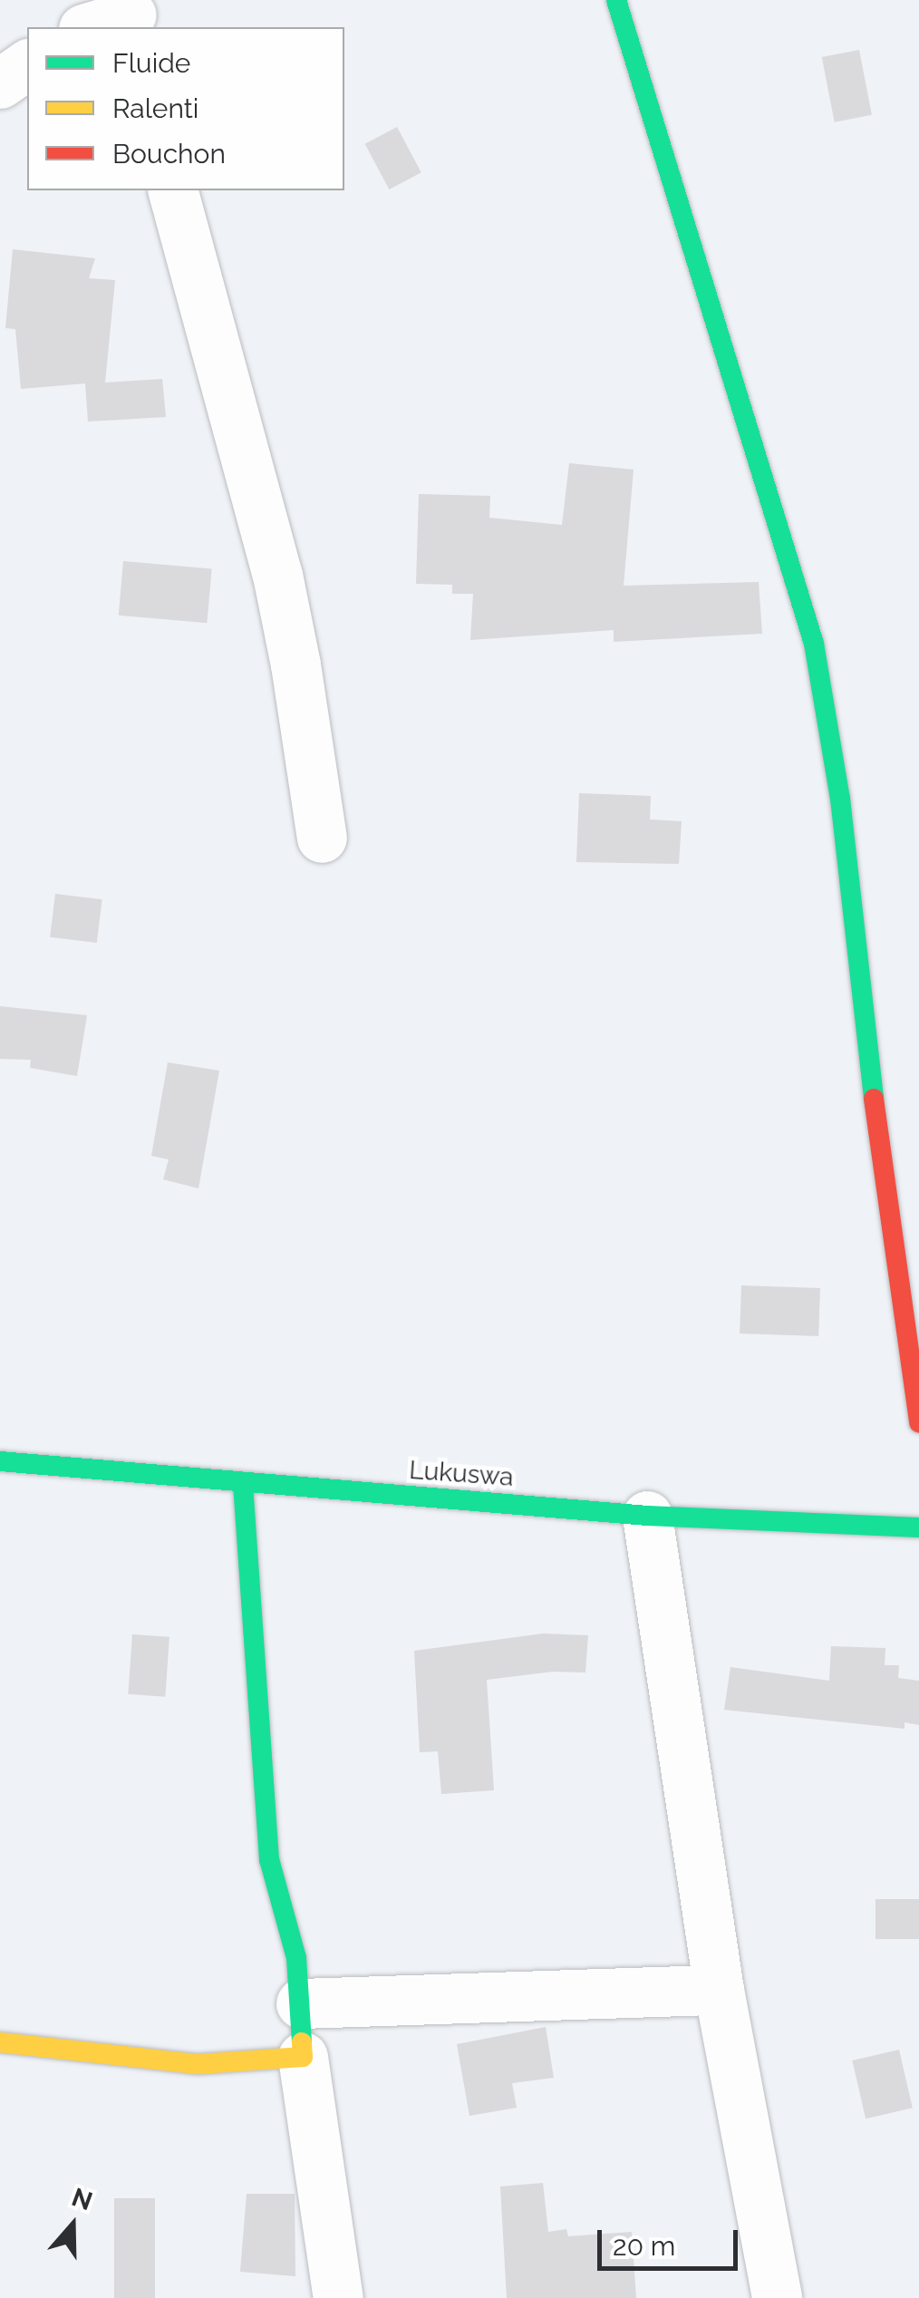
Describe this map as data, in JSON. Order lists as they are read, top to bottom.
{
  "streets": {
    "street": ["Lukuswa"]
  },
  "legend": ["Fluide", "Ralenti", "Bouchon"],
  "scale_bar": "20 m",
  "north": "top"
}
